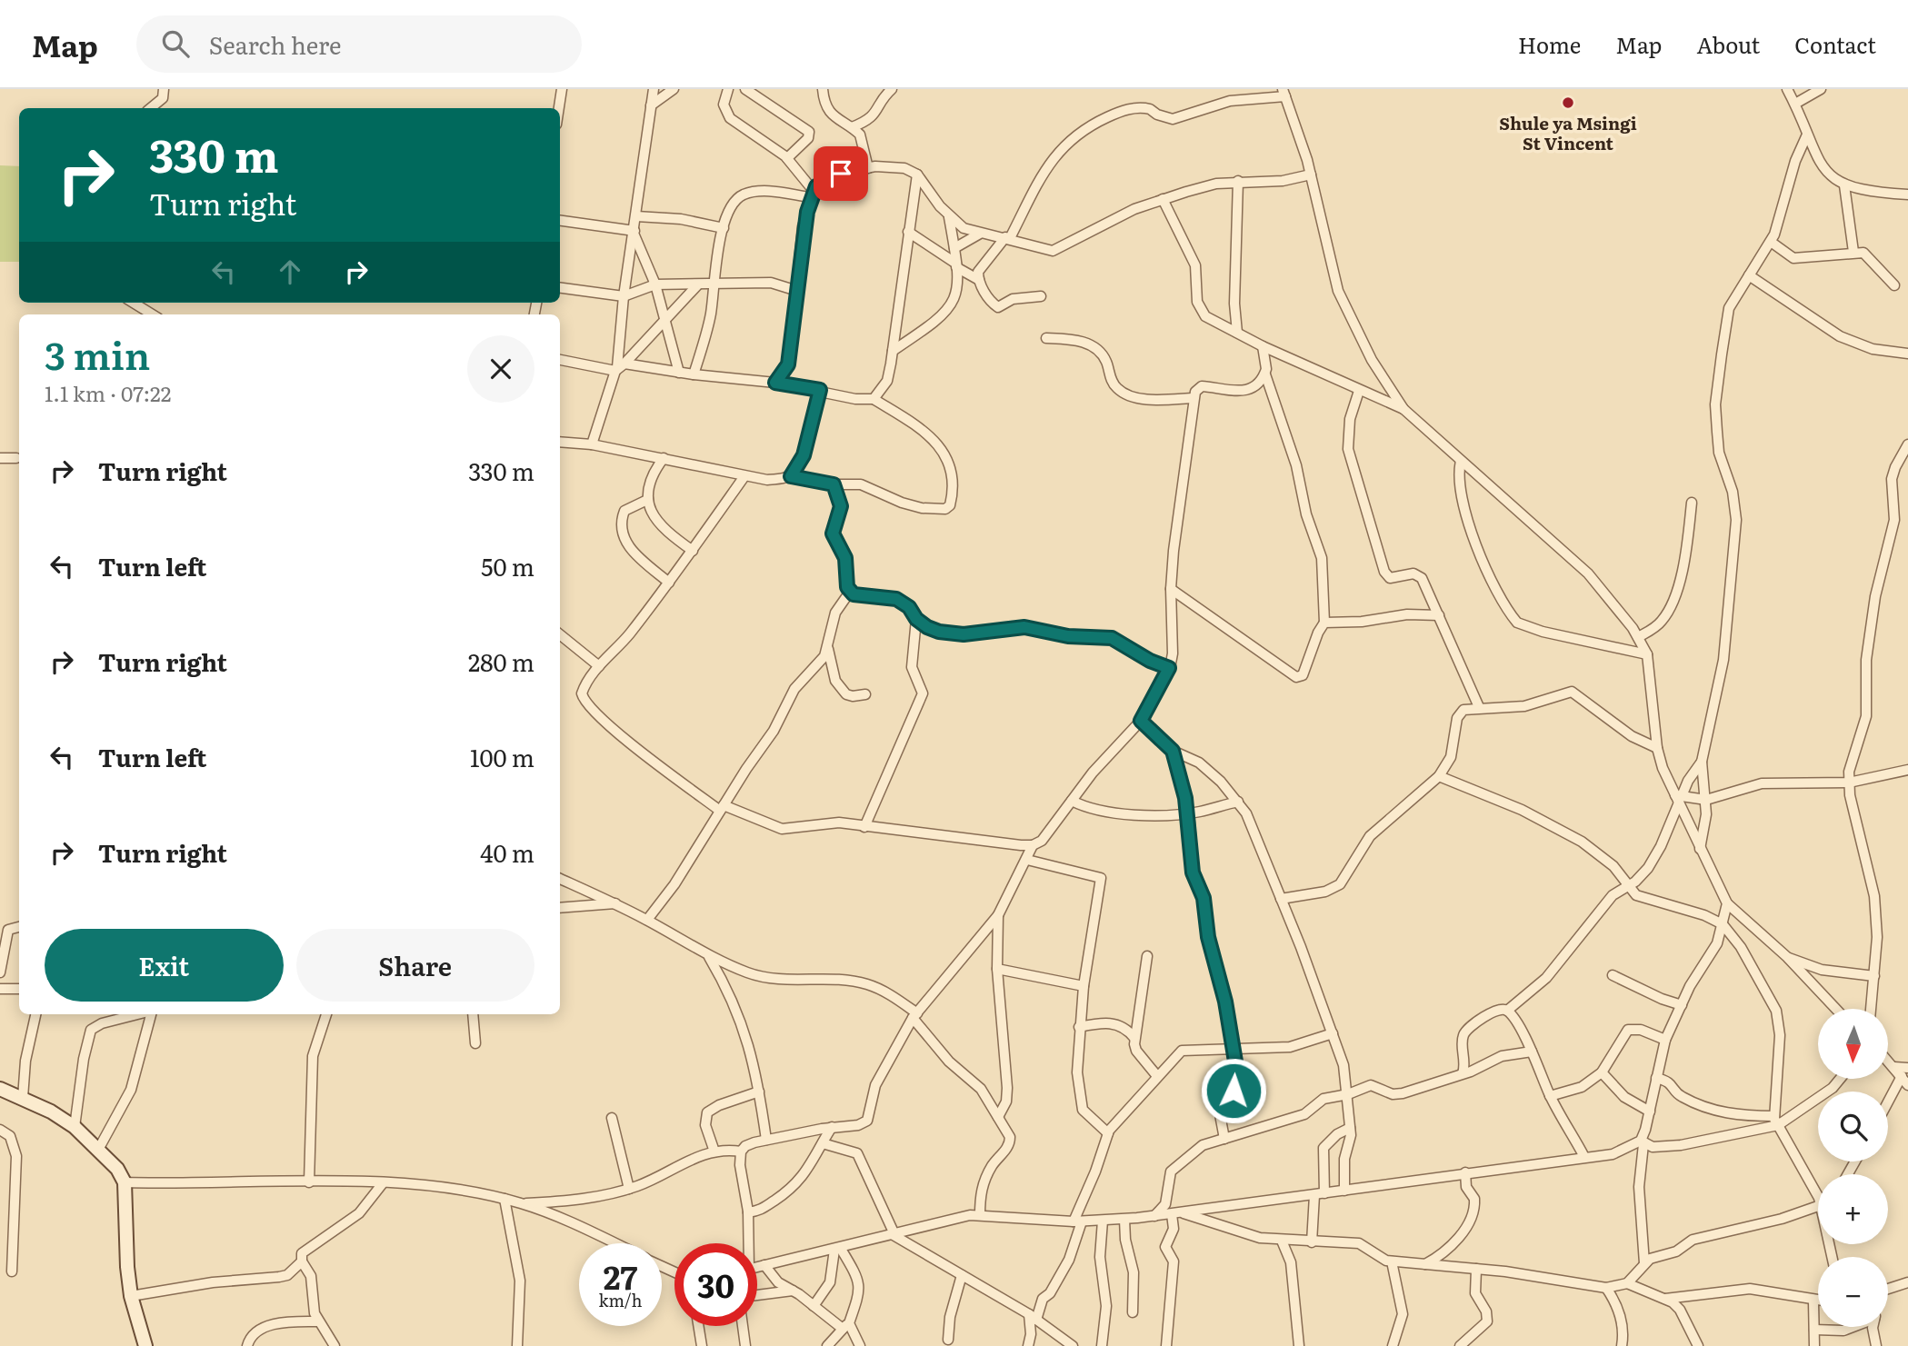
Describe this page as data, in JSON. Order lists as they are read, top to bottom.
{
  "places": ["Shule ya Msingi St Vincent"],
  "north": "bottom",
  "page": {
    "header": "Map",
    "search": "Search here",
    "nav": [
      "Home",
      "Map",
      "About",
      "Contact"
    ],
    "turn": ["330 m", "Turn right"],
    "heading": ["3 min", "1.1 km · 07:22"],
    "list": [
      {
        "name": "Turn right",
        "value": "330 m"
      },
      {
        "name": "Turn left",
        "value": "50 m"
      },
      {
        "name": "Turn right",
        "value": "280 m"
      },
      {
        "name": "Turn left",
        "value": "100 m"
      },
      {
        "name": "Turn right",
        "value": "40 m"
      }
    ],
    "buttons": ["Exit", "Share"],
    "map_buttons": ["+", "−"],
    "speed": "27 km/h",
    "limit": "30"
  }
}
